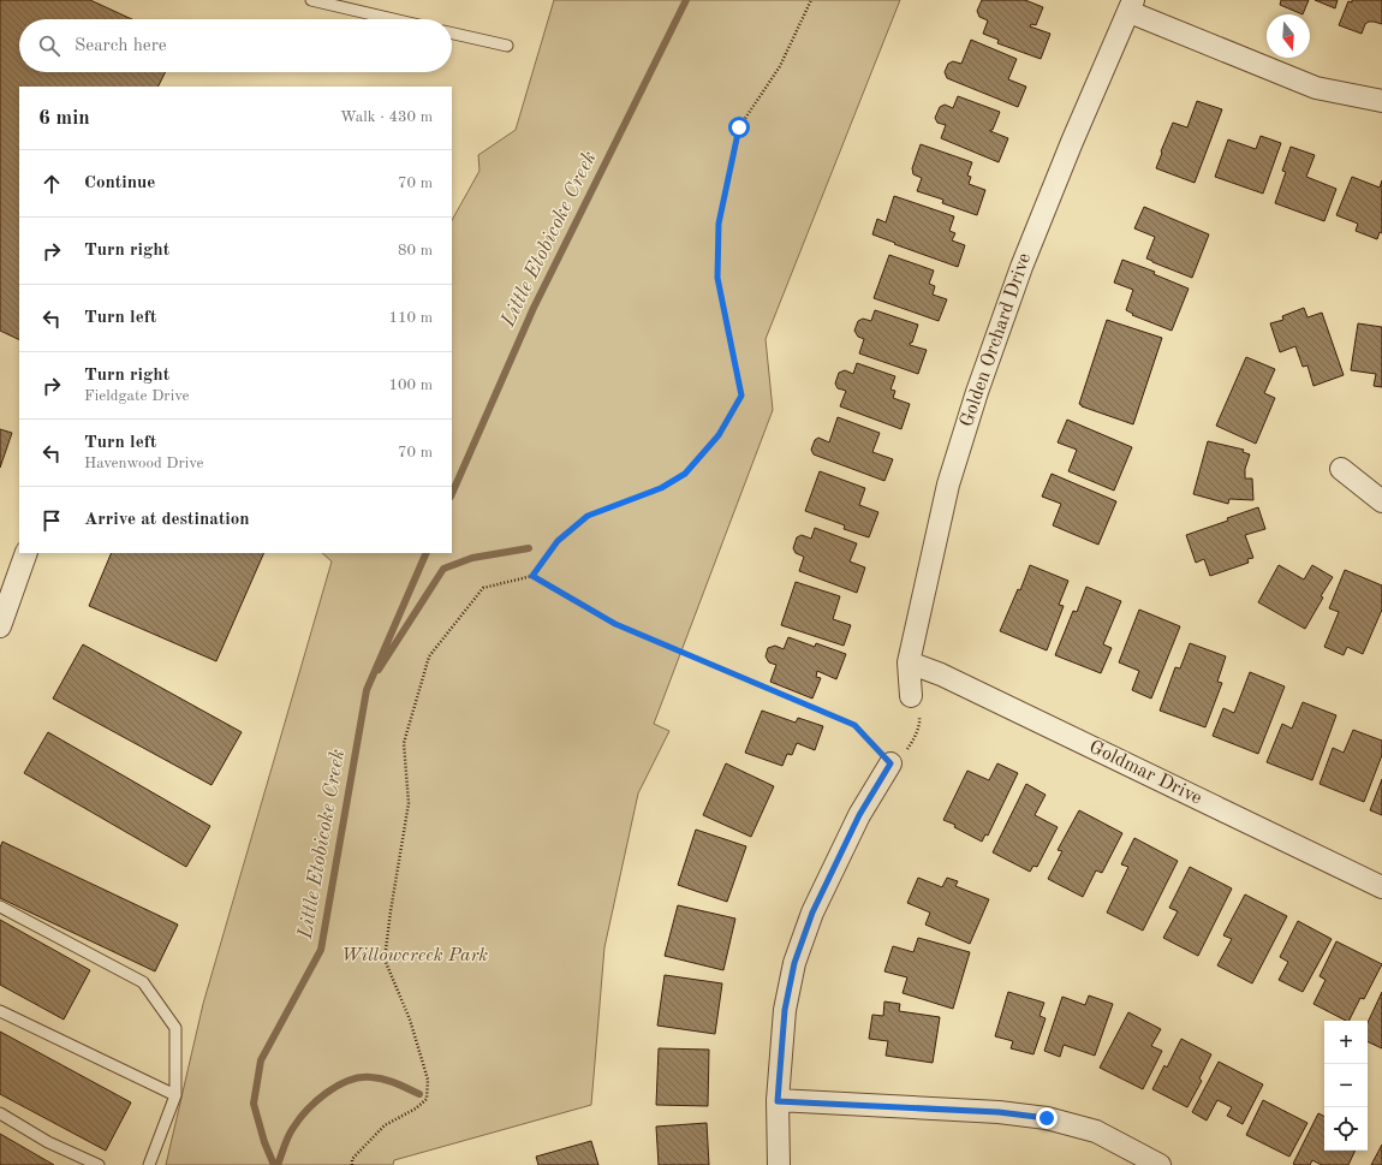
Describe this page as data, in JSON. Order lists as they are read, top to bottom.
{
  "streets": {
    "street": ["Golden Orchard Drive", "Goldmar Drive"]
  },
  "crossings": [
    ["Golden Orchard Drive", "Goldmar Drive"]
  ],
  "water": ["Little Etobicoke Creek"],
  "parks": ["Willowcreek Park"],
  "north": "bottom",
  "page": {
    "search": "Search here",
    "heading": ["6 min", "Walk · 430 m"],
    "list": [
      ["Continue", "70 m"],
      ["Turn right", "80 m"],
      ["Turn left", "110 m"],
      ["Turn right", "Fieldgate Drive", "100 m"],
      ["Turn left", "Havenwood Drive", "70 m"],
      "Arrive at destination"
    ],
    "map_buttons": ["+", "−"]
  }
}
